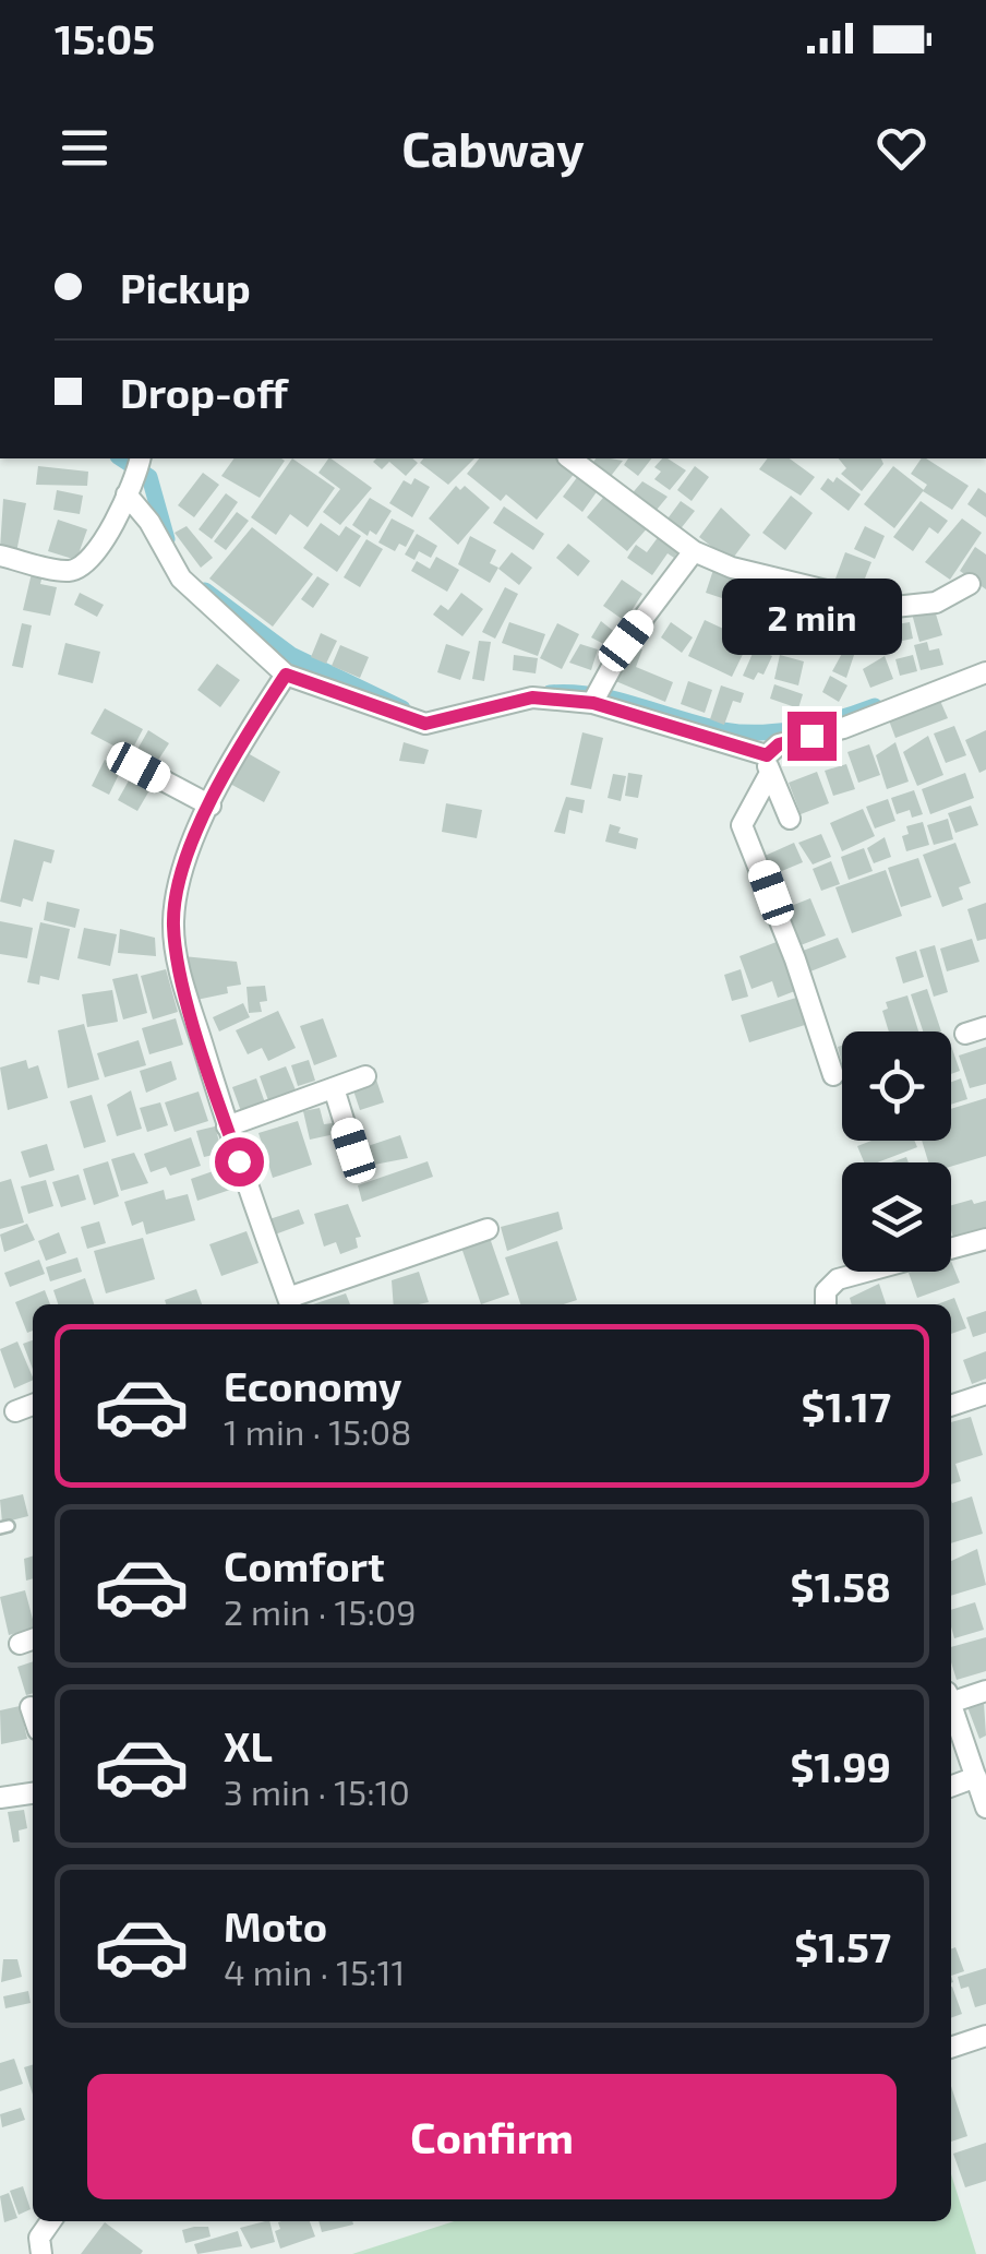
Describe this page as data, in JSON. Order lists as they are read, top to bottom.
{
  "page": {
    "status": "15:05",
    "header": "Cabway",
    "banner": ["Pickup", "Drop-off"],
    "bubble": "2 min",
    "list": [
      {
        "name": "Economy",
        "note": "1 min · 15:08",
        "value": "$1.17"
      },
      {
        "name": "Comfort",
        "note": "2 min · 15:09",
        "value": "$1.58"
      },
      {
        "name": "XL",
        "note": "3 min · 15:10",
        "value": "$1.99"
      },
      {
        "name": "Moto",
        "note": "4 min · 15:11",
        "value": "$1.57"
      }
    ],
    "buttons": "Confirm"
  }
}
